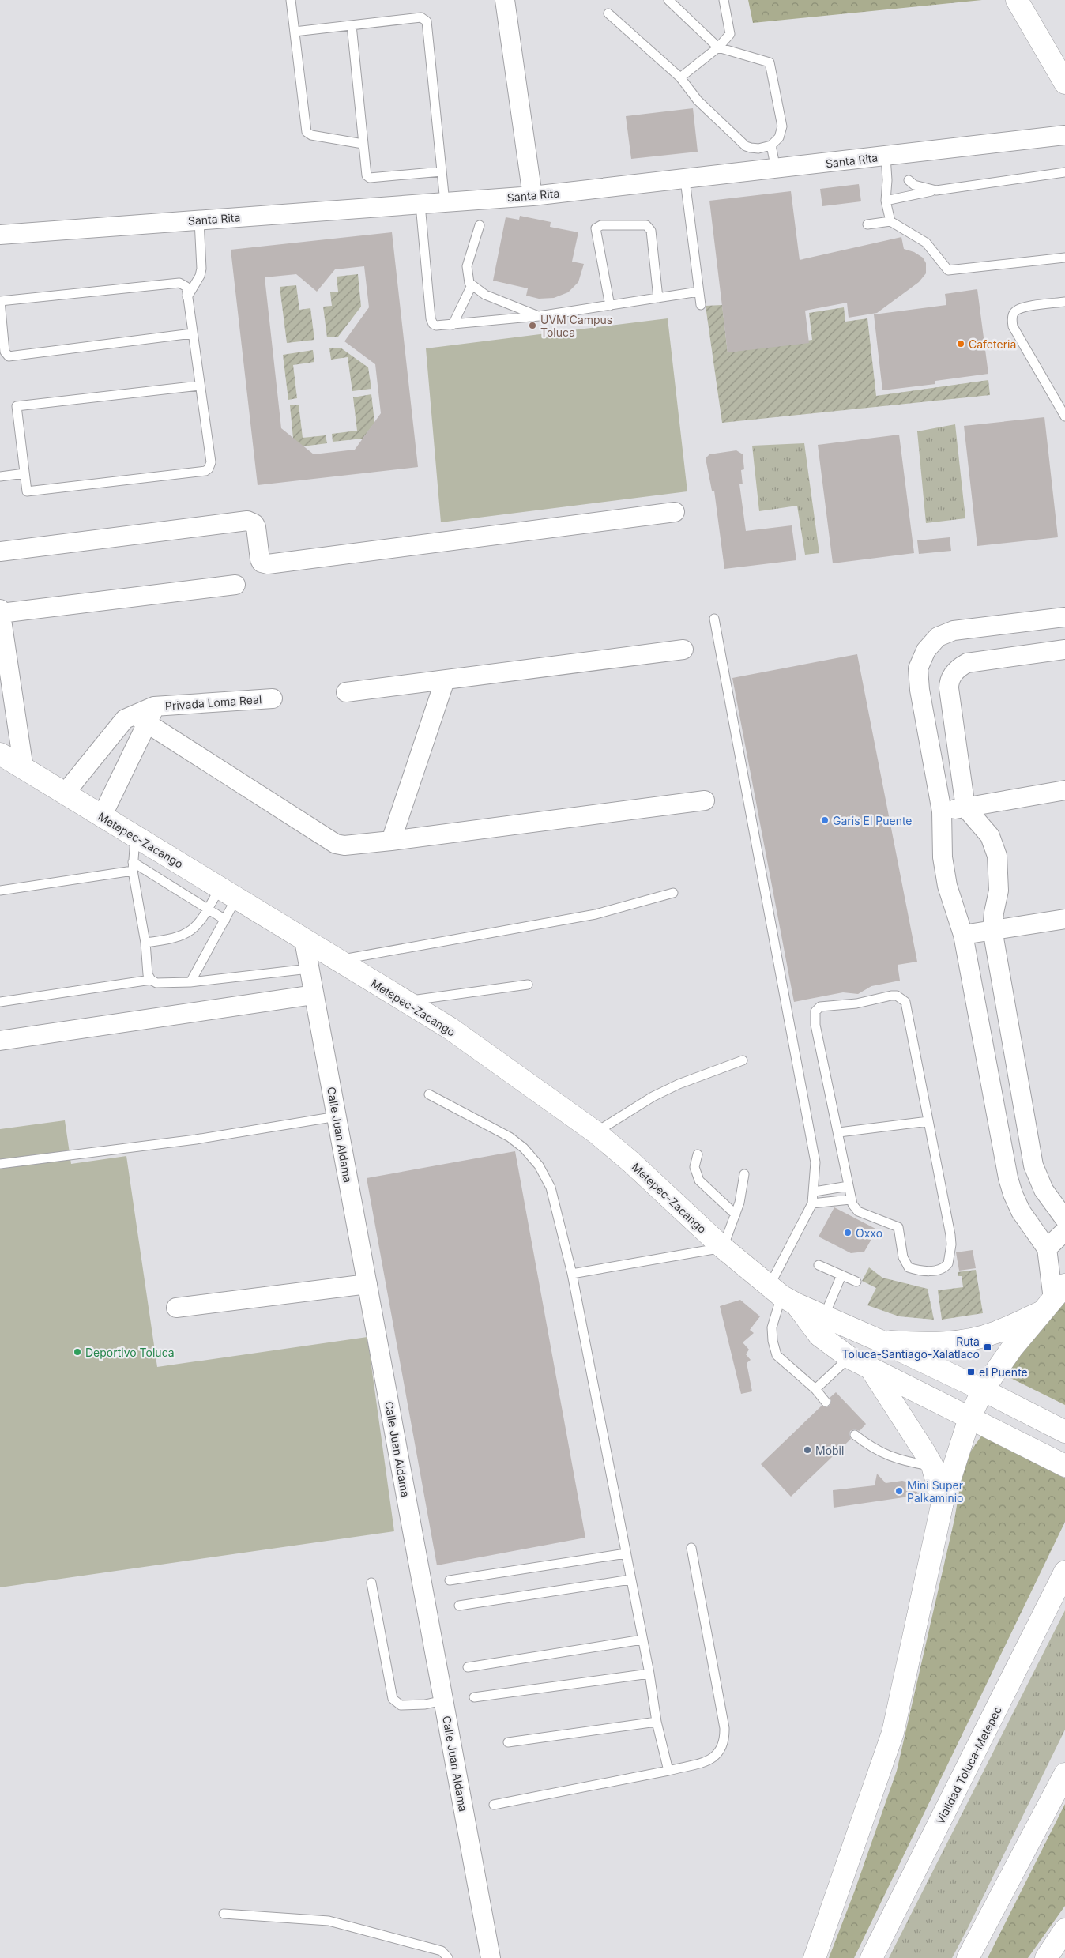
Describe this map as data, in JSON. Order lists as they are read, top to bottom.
{
  "streets": {
    "main road": ["Metepec-Zacango", "Vialidad Toluca-Metepec"],
    "street": ["Santa Rita", "Privada Loma Real", "Calle Juan Aldama"]
  },
  "crossings": [
    ["Metepec-Zacango", "Calle Juan Aldama"]
  ],
  "places": {
    "other": [
      "UVM Campus Toluca",
      "Cafeteria",
      "Garis El Puente",
      "Oxxo",
      "Deportivo Toluca",
      "Mobil",
      "Mini Super Palkaminio"
    ],
    "transit": ["Ruta Toluca-Santiago-Xalatlaco", "el Puente"]
  }
}
